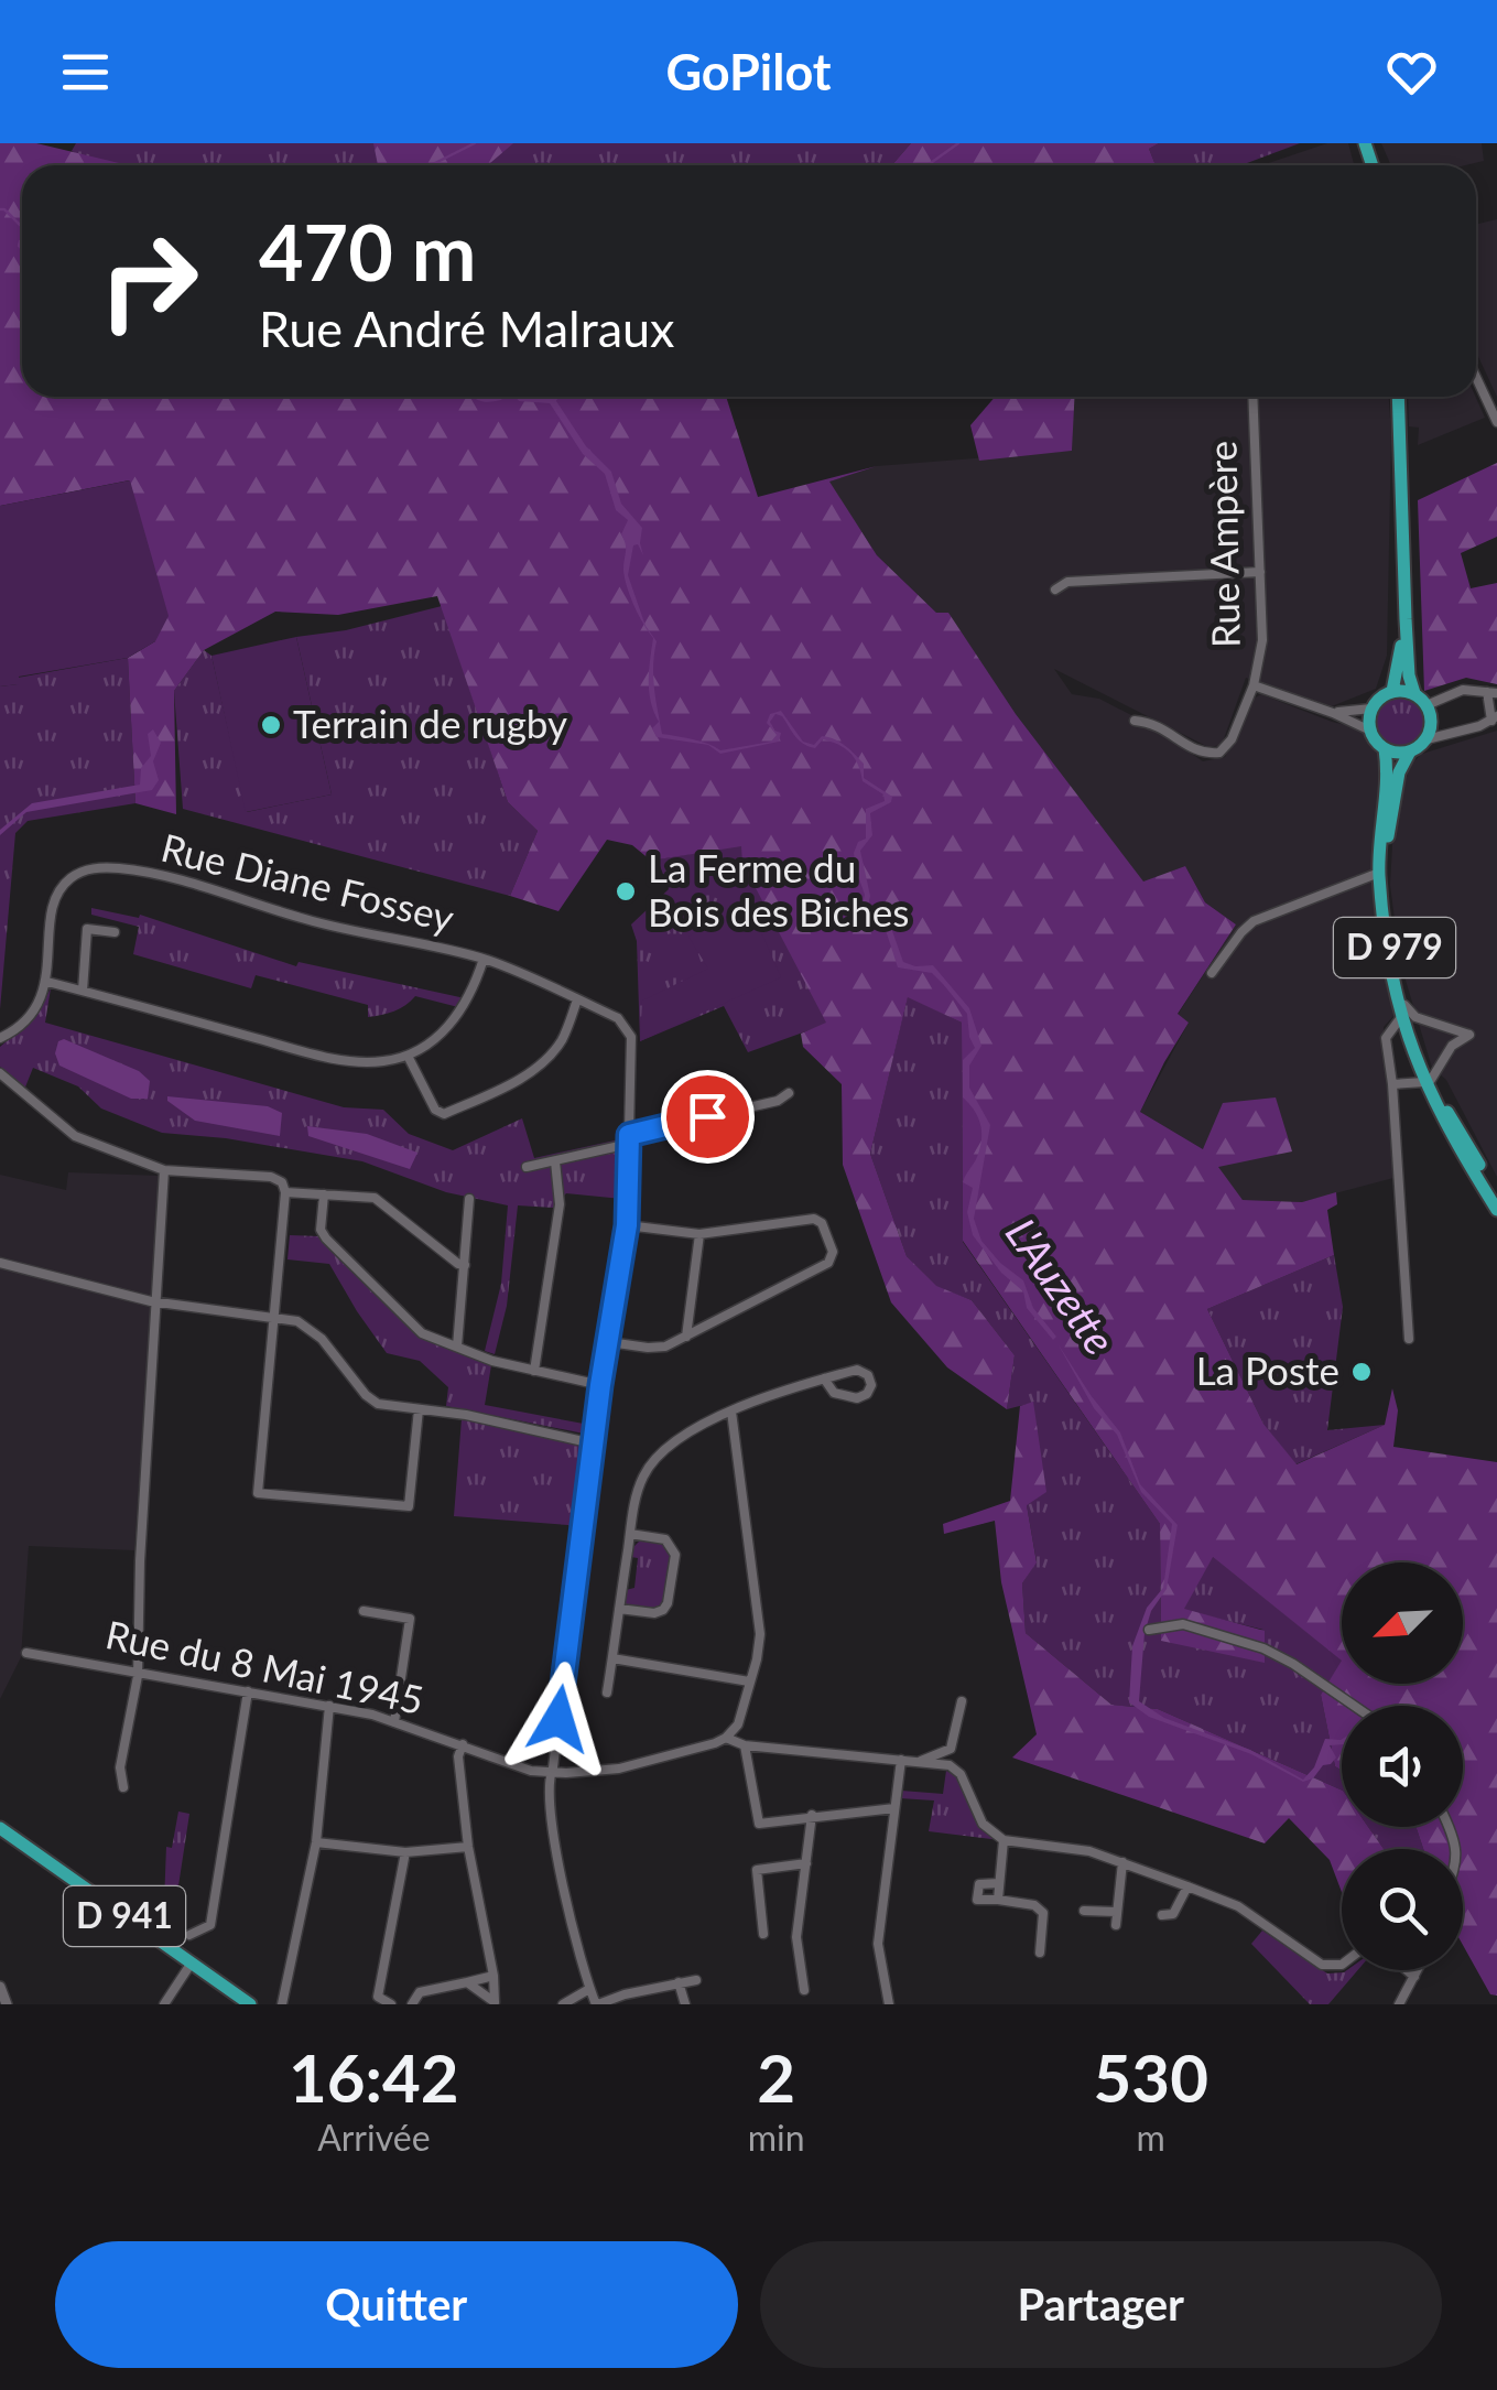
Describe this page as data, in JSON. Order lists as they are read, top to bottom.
{
  "streets": {
    "main road": ["D 979", "D 941"],
    "street": ["Rue Ampère", "Rue Diane Fossey", "Rue du 8 Mai 1945"]
  },
  "crossings": [
    ["Rue Ampère", "D 979"]
  ],
  "water": ["L'Auzette"],
  "places": ["Terrain de rugby", "La Ferme du Bois des Biches", "La Poste"],
  "north": "bottom left",
  "page": {
    "header": "GoPilot",
    "turn": ["470 m", "Rue André Malraux"],
    "eta": [
      "16:42",
      "Arrivée",
      "2",
      "min",
      "530",
      "m"
    ],
    "buttons": ["Quitter", "Partager"]
  }
}
